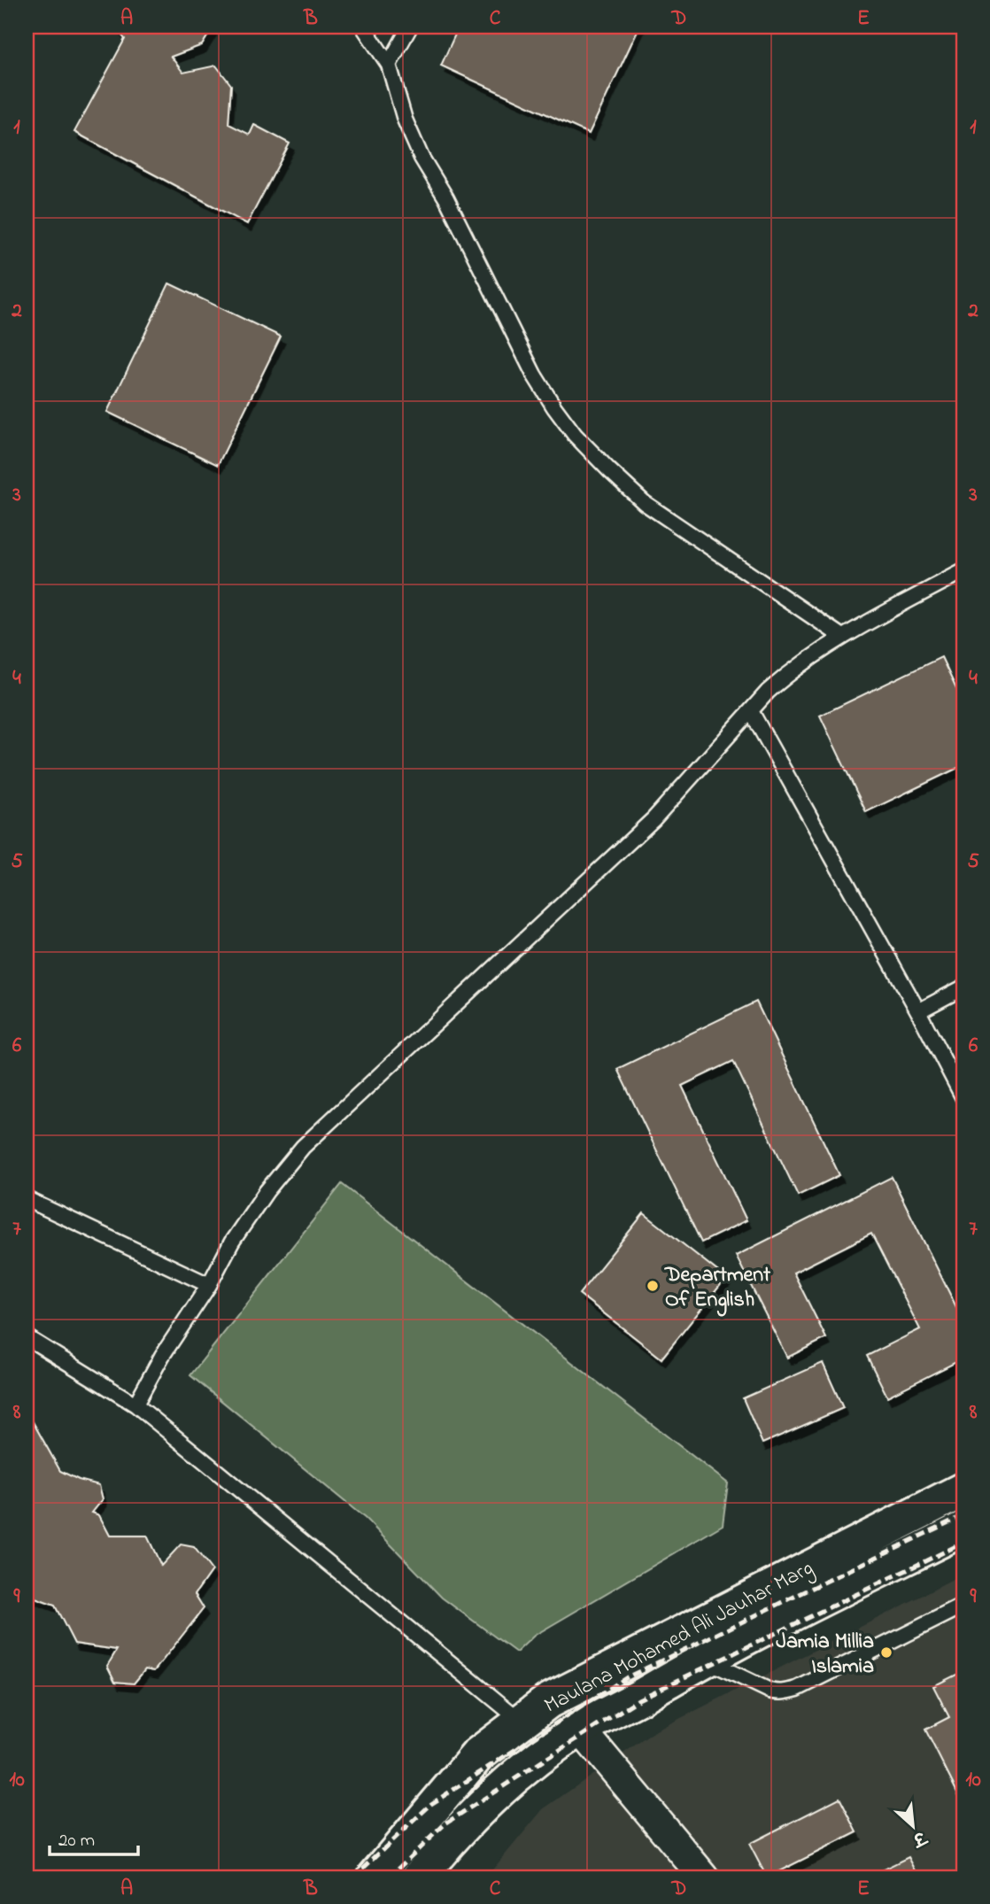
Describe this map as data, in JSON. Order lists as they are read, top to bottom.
{
  "streets": {
    "main road": ["Maulana Mohamed Ali Jauhar Marg"]
  },
  "places": ["Department Of English", "Jamia Millia Islamia"],
  "scale_bar": "20 m",
  "north": "bottom right",
  "grid": {
    "columns": [
      "A",
      "B",
      "C",
      "D",
      "E"
    ],
    "rows": [
      "1",
      "2",
      "3",
      "4",
      "5",
      "6",
      "7",
      "8",
      "9",
      "10"
    ]
  }
}
